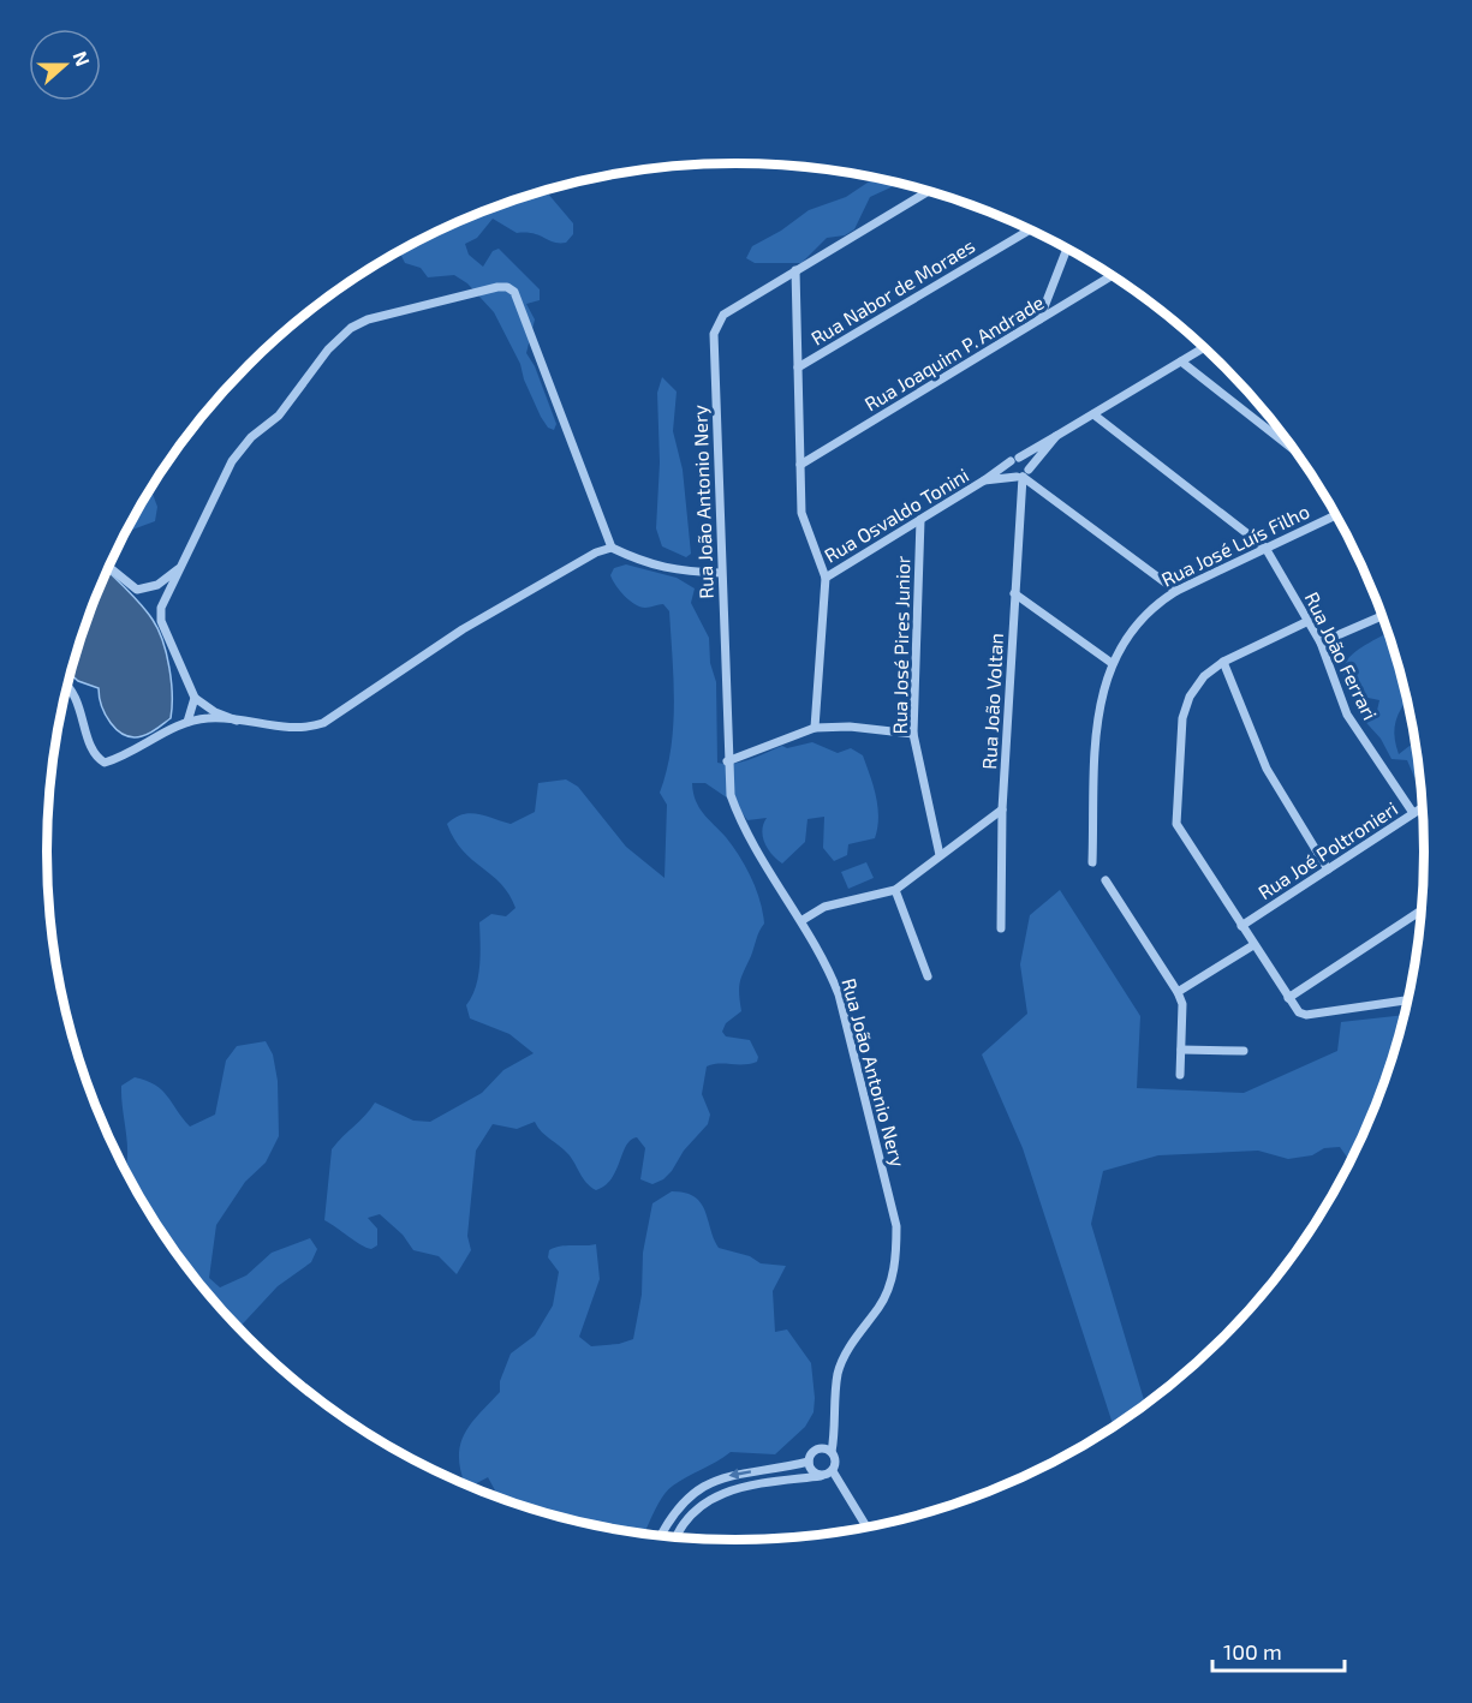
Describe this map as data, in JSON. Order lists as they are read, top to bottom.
{
  "streets": {
    "street": [
      "Rua Nabor de Moraes",
      "Rua Joaquim P. Andrade",
      "Rua João Antonio Nery",
      "Rua Osvaldo Tonini",
      "Rua José Luís Filho",
      "Rua José Pires Junior",
      "Rua João Ferrari",
      "Rua João Voltan",
      "Rua Joé Poltronieri"
    ]
  },
  "crossings": [
    ["Rua João Antonio Nery", "Rua José Pires Junior"],
    ["Rua Osvaldo Tonini", "Rua José Pires Junior"],
    ["Rua Osvaldo Tonini", "Rua João Ferrari"],
    ["Rua Osvaldo Tonini", "Rua João Voltan"],
    ["Rua José Luís Filho", "Rua João Ferrari"],
    ["Rua João Ferrari", "Rua Joé Poltronieri"]
  ],
  "scale_bar": "100 m",
  "north": "right"
}
